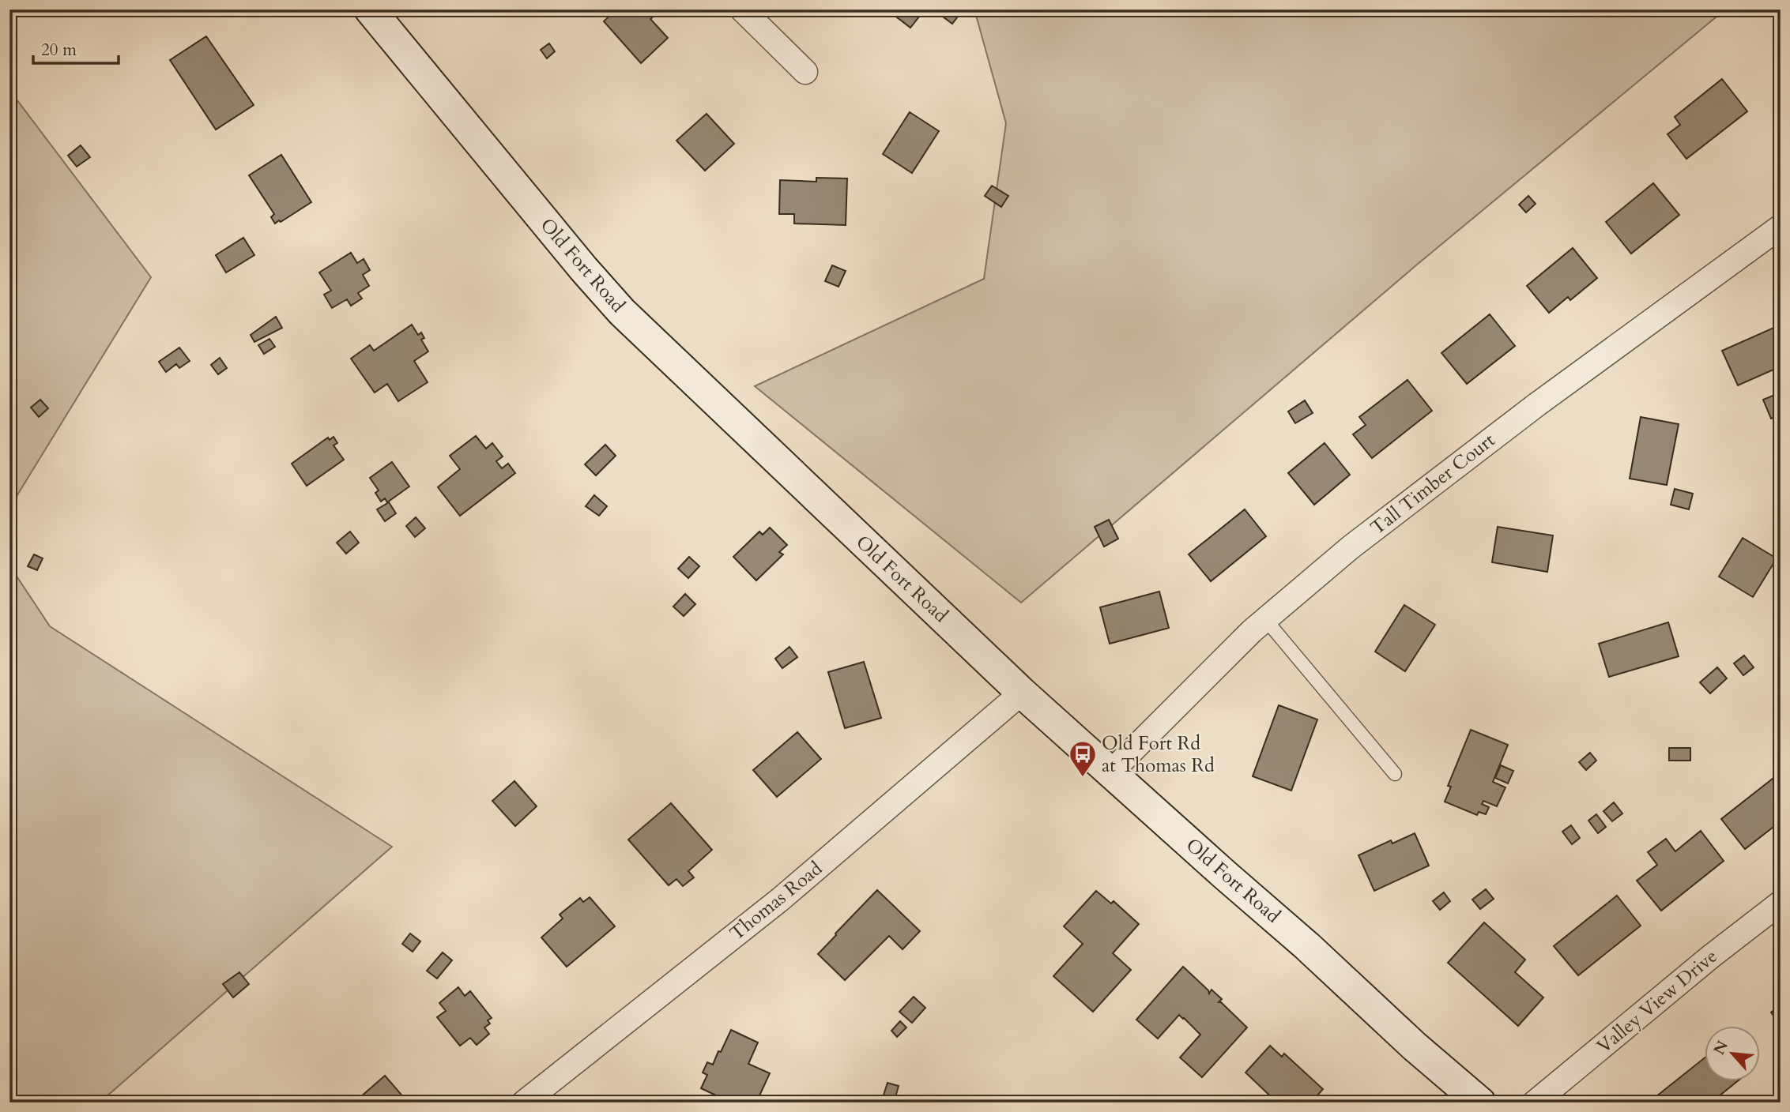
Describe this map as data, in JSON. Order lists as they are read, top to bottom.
{
  "streets": {
    "main road": ["Old Fort Road"],
    "street": ["Tall Timber Court", "Thomas Road", "Valley View Drive"]
  },
  "crossings": [
    ["Old Fort Road", "Tall Timber Court"],
    ["Old Fort Road", "Thomas Road"]
  ],
  "places": {
    "bus stop": ["Old Fort Rd at Thomas Rd"]
  },
  "scale_bar": "20 m",
  "north": "top left"
}
